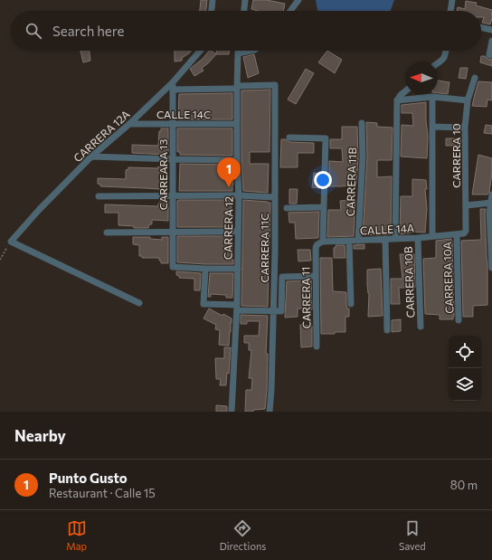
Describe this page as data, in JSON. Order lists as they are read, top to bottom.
{
  "streets": {
    "street": [
      "CALLE 14C",
      "CARRERA 12A",
      "CARRERA 10",
      "CARREARA 13",
      "CARRERA 11B",
      "CARRERA 12",
      "CALLE 14A",
      "CARRERA 11C",
      "CARRERA 10A",
      "CARRERA 10B",
      "CARRERA 11"
    ]
  },
  "crossings": [
    ["CALLE 14C", "CARRERA 12A"],
    ["CALLE 14C", "CARREARA 13"],
    ["CALLE 14C", "CARRERA 12"],
    ["CARRERA 12A", "CARREARA 13"],
    ["CARRERA 10", "CALLE 14A"],
    ["CARRERA 11B", "CALLE 14A"],
    ["CARRERA 12", "CARRERA 11C"],
    ["CALLE 14A", "CARRERA 10A"],
    ["CALLE 14A", "CARRERA 10B"],
    ["CALLE 14A", "CARRERA 11"]
  ],
  "north": "left",
  "page": {
    "search": "Search here",
    "pins": "1",
    "heading": "Nearby",
    "list": [
      {
        "mark": "1",
        "name": "Punto Gusto",
        "note": "Restaurant · Calle 15",
        "value": "80 m"
      }
    ],
    "nav": ["Map", "Directions", "Saved"]
  }
}
